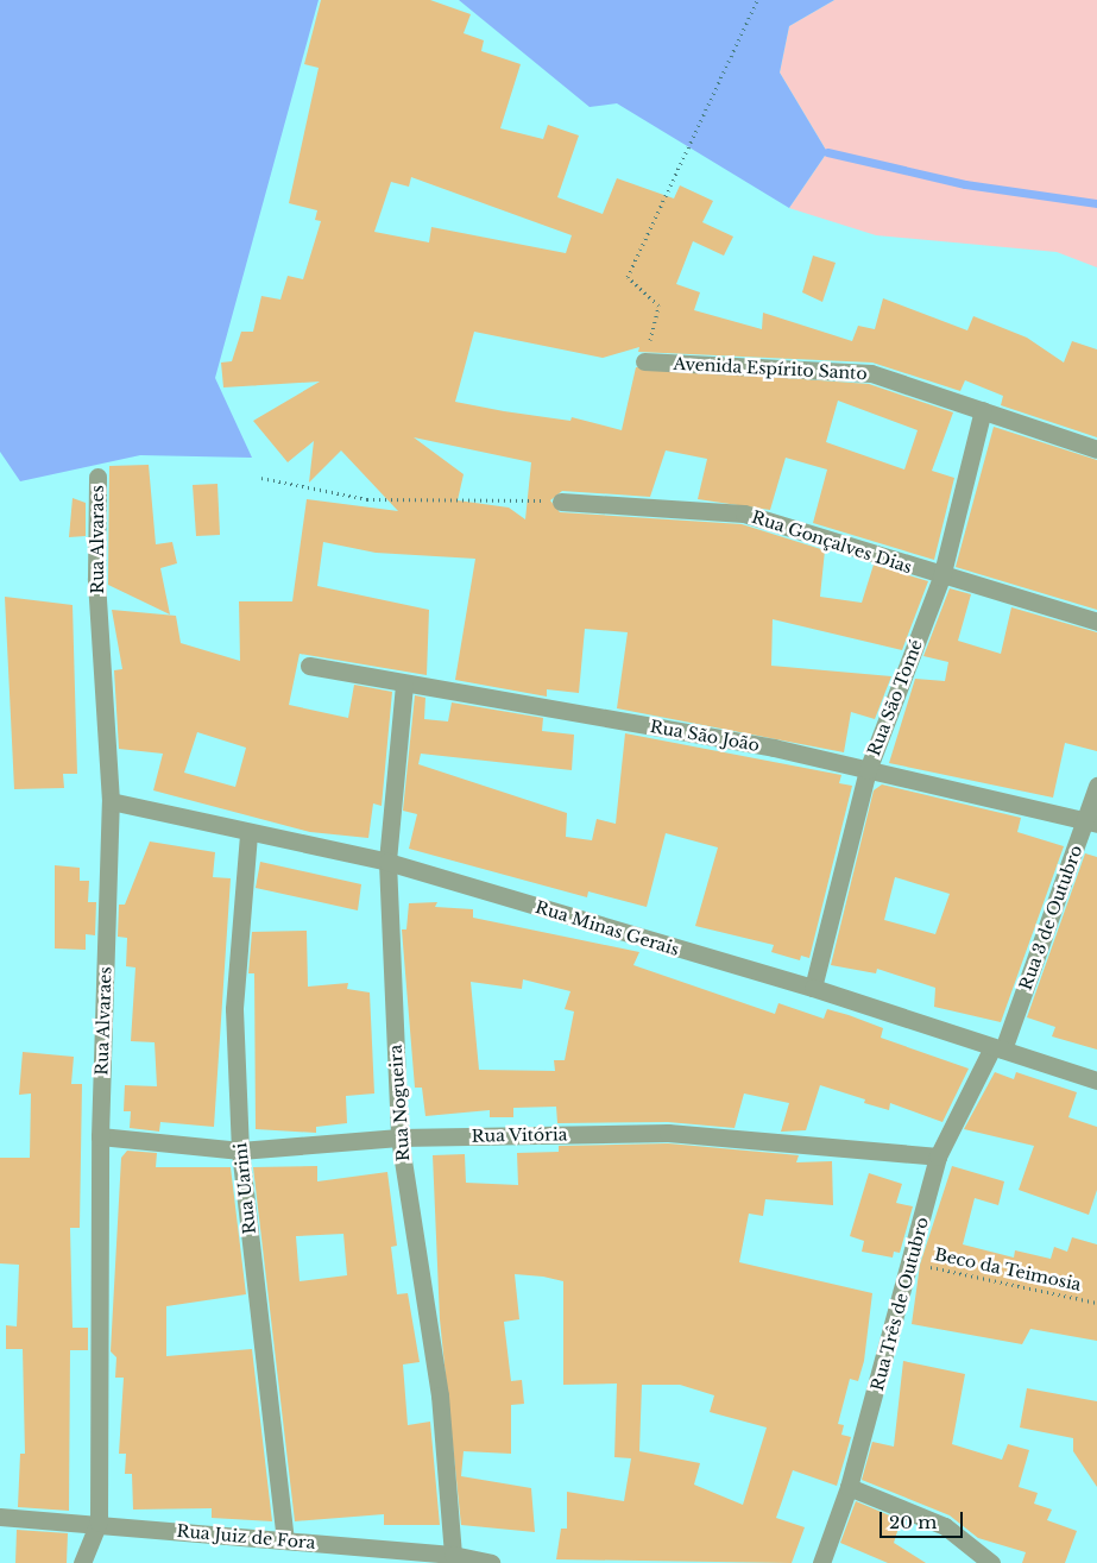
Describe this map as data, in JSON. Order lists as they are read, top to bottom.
{
  "streets": {
    "street": [
      "Avenida Espírito Santo",
      "Rua Alvaraes",
      "Rua Gonçalves Dias",
      "Rua São Tomé",
      "Rua São João",
      "Rua 3 de Outubro",
      "Rua Minas Gerais",
      "Rua Nogueira",
      "Rua Vitória",
      "Rua Uarini",
      "Rua Três de Outubro",
      "Rua Juiz de Fora"
    ],
    "path": ["Beco da Teimosia"]
  },
  "crossings": [
    ["Avenida Espírito Santo", "Rua São Tomé"],
    ["Rua Alvaraes", "Rua Minas Gerais"],
    ["Rua Alvaraes", "Rua Vitória"],
    ["Rua Alvaraes", "Rua Juiz de Fora"],
    ["Rua Gonçalves Dias", "Rua São Tomé"],
    ["Rua São Tomé", "Rua São João"],
    ["Rua São Tomé", "Rua Minas Gerais"],
    ["Rua São João", "Rua 3 de Outubro"],
    ["Rua São João", "Rua Nogueira"],
    ["Rua 3 de Outubro", "Rua Minas Gerais"],
    ["Rua 3 de Outubro", "Rua Três de Outubro"],
    ["Rua Minas Gerais", "Rua Nogueira"],
    ["Rua Minas Gerais", "Rua Uarini"],
    ["Rua Minas Gerais", "Rua Três de Outubro"],
    ["Rua Nogueira", "Rua Vitória"],
    ["Rua Nogueira", "Rua Juiz de Fora"],
    ["Rua Vitória", "Rua Uarini"],
    ["Rua Vitória", "Rua Três de Outubro"],
    ["Rua Uarini", "Rua Juiz de Fora"],
    ["Beco da Teimosia", "Rua Três de Outubro"]
  ],
  "scale_bar": "20 m"
}
